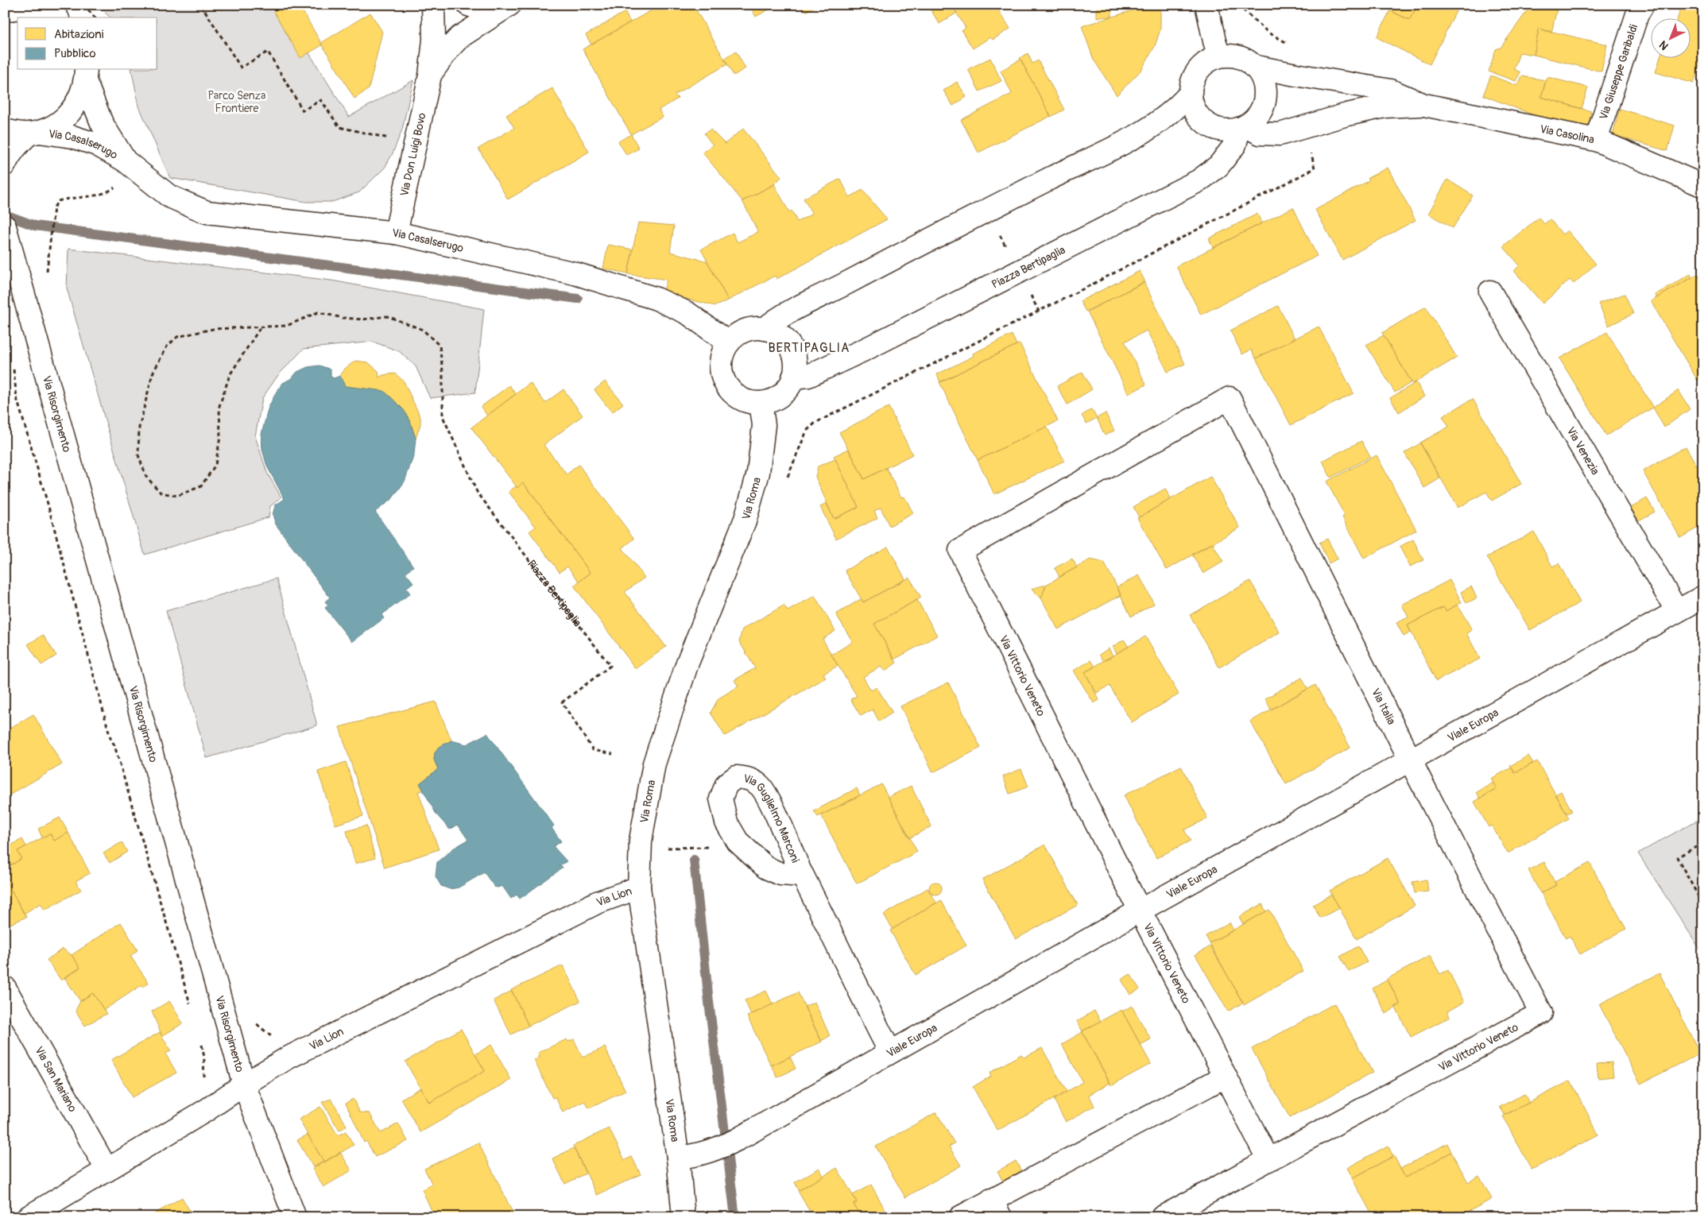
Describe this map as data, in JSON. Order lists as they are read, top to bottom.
{
  "streets": {
    "street": [
      "Via Giuseppe Garibaldi",
      "Via Casolina",
      "Via Casalserugo",
      "Via Don Luigi Bovo",
      "Piazza Bertipaglia",
      "Via Risorgimento",
      "Via Venezia",
      "Via Roma",
      "Via Vittorio Veneto",
      "Via Italia",
      "Viale Europa",
      "Via Guglielmo Marconi",
      "Via Lion",
      "Via San Mariano"
    ]
  },
  "crossings": [
    ["Via Giuseppe Garibaldi", "Via Casolina"],
    ["Via Casolina", "Piazza Bertipaglia"],
    ["Via Casalserugo", "Via Don Luigi Bovo"],
    ["Via Casalserugo", "Piazza Bertipaglia"],
    ["Via Casalserugo", "Via Roma"],
    ["Piazza Bertipaglia", "Via Roma"],
    ["Via Risorgimento", "Via Lion"],
    ["Via Venezia", "Viale Europa"],
    ["Via Roma", "Viale Europa"],
    ["Via Roma", "Via Lion"],
    ["Via Vittorio Veneto", "Via Italia"],
    ["Via Vittorio Veneto", "Viale Europa"],
    ["Via Italia", "Viale Europa"],
    ["Viale Europa", "Via Guglielmo Marconi"],
    ["Via Lion", "Via San Mariano"]
  ],
  "districts": ["BERTIPAGLIA"],
  "parks": ["Parco Senza Frontiere"],
  "legend": ["Abitazioni", "Pubblico"],
  "north": "bottom left"
}
